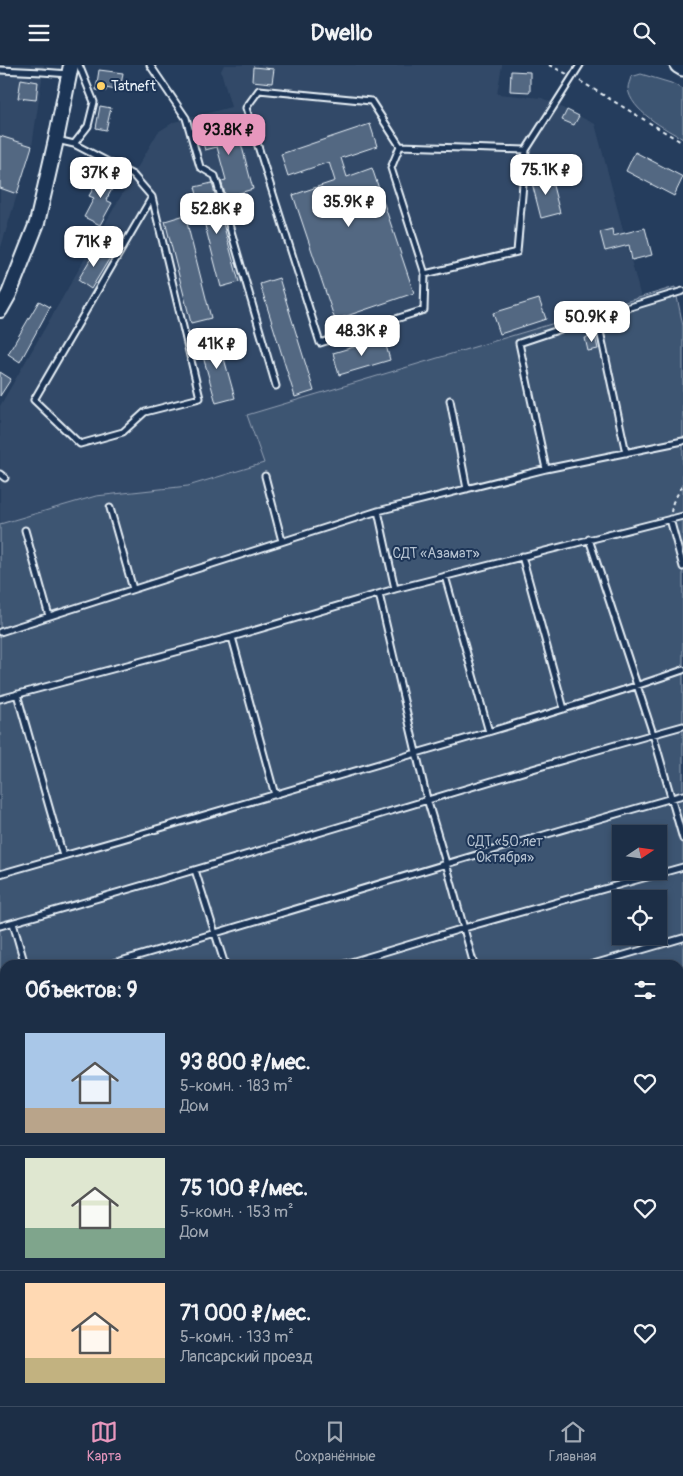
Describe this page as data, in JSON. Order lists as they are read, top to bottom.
{
  "parks": ["СДТ «Азамат»", "СДТ «50 лет Октября»"],
  "places": ["Tatneft"],
  "north": "right",
  "page": {
    "header": "Dwello",
    "price": [
      "93.8K ₽",
      "75.1K ₽",
      "37K ₽",
      "35.9K ₽",
      "52.8K ₽",
      "71K ₽",
      "50.9K ₽",
      "48.3K ₽",
      "41K ₽"
    ],
    "heading": "Объектов: 9",
    "list": [
      {
        "name": "93 800 ₽/мес.",
        "note": "5-комн. · 183 m² · Дом"
      },
      {
        "name": "75 100 ₽/мес.",
        "note": "5-комн. · 153 m² · Дом"
      },
      {
        "name": "71 000 ₽/мес.",
        "note": "5-комн. · 133 m² · Лапсарский проезд"
      }
    ],
    "tabs": ["Карта", "Сохранённые", "Главная"]
  }
}
